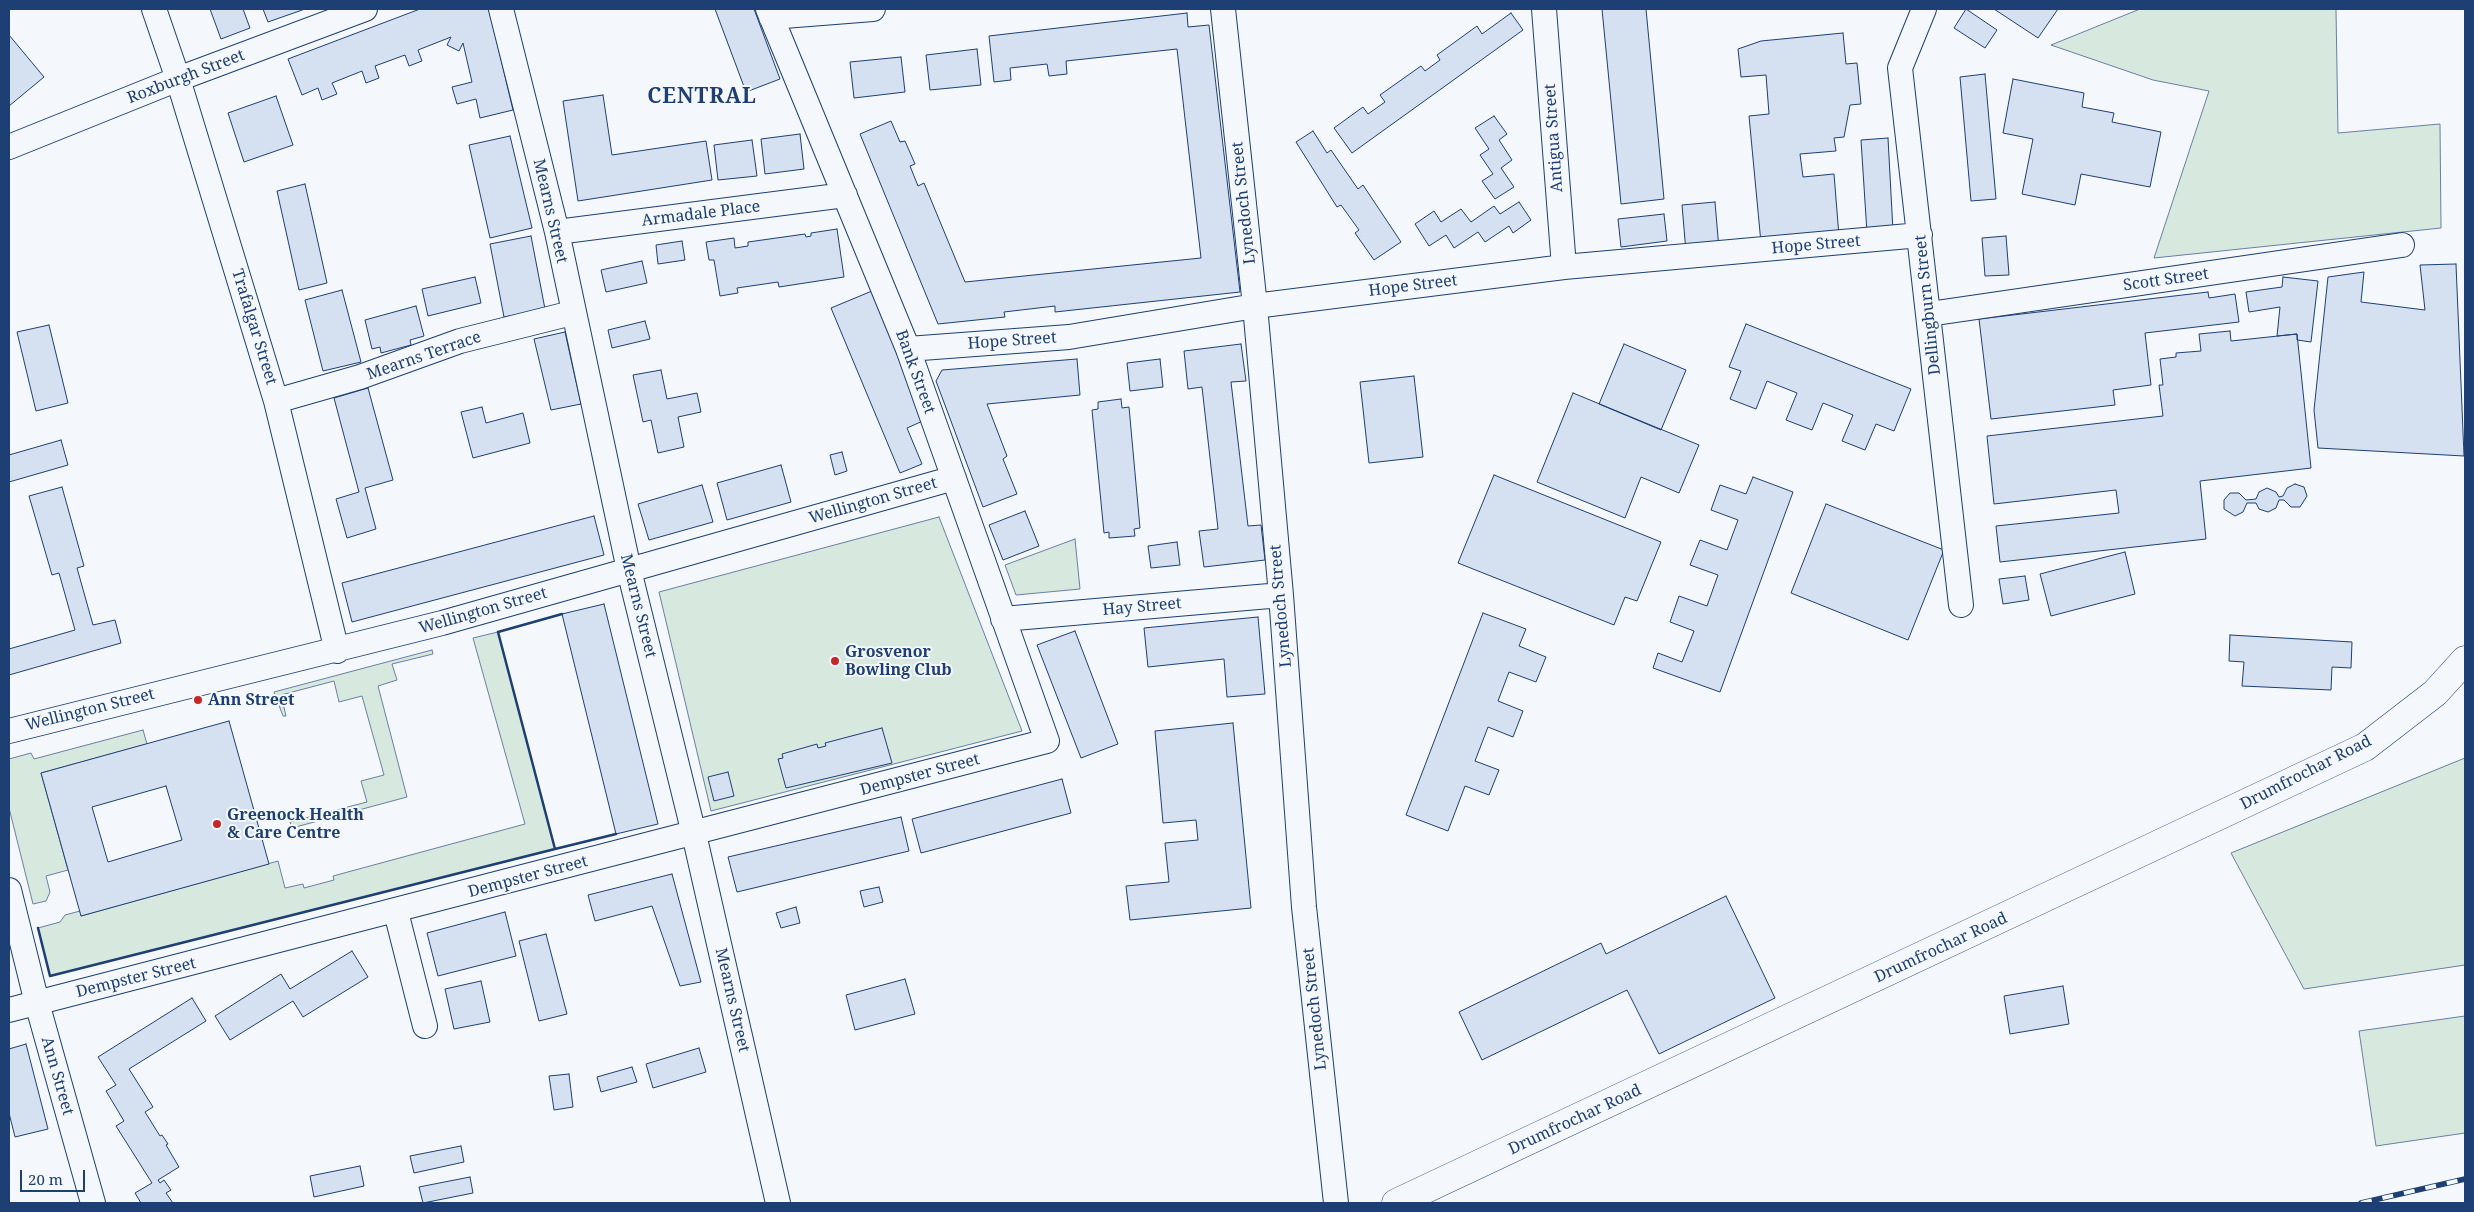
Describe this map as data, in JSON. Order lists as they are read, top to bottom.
{
  "streets": {
    "main road": ["Drumfrochar Road"],
    "street": [
      "Roxburgh Street",
      "Antigua Street",
      "Lynedoch Street",
      "Mearns Street",
      "Armadale Place",
      "Hope Street",
      "Scott Street",
      "Dellingburn Street",
      "Trafalgar Street",
      "Mearns Terrace",
      "Bank Street",
      "Wellington Street",
      "Hay Street",
      "Dempster Street",
      "Ann Street"
    ]
  },
  "crossings": [
    ["Roxburgh Street", "Trafalgar Street"],
    ["Antigua Street", "Hope Street"],
    ["Lynedoch Street", "Hope Street"],
    ["Lynedoch Street", "Hay Street"],
    ["Mearns Street", "Armadale Place"],
    ["Mearns Street", "Mearns Terrace"],
    ["Mearns Street", "Wellington Street"],
    ["Mearns Street", "Dempster Street"],
    ["Armadale Place", "Bank Street"],
    ["Hope Street", "Dellingburn Street"],
    ["Hope Street", "Bank Street"],
    ["Scott Street", "Dellingburn Street"],
    ["Trafalgar Street", "Mearns Terrace"],
    ["Trafalgar Street", "Wellington Street"],
    ["Bank Street", "Wellington Street"],
    ["Bank Street", "Hay Street"],
    ["Bank Street", "Dempster Street"],
    ["Dempster Street", "Ann Street"]
  ],
  "districts": ["CENTRAL"],
  "places": ["Grosvenor Bowling Club", "Ann Street", "Greenock Health & Care Centre"],
  "scale_bar": "20 m"
}
